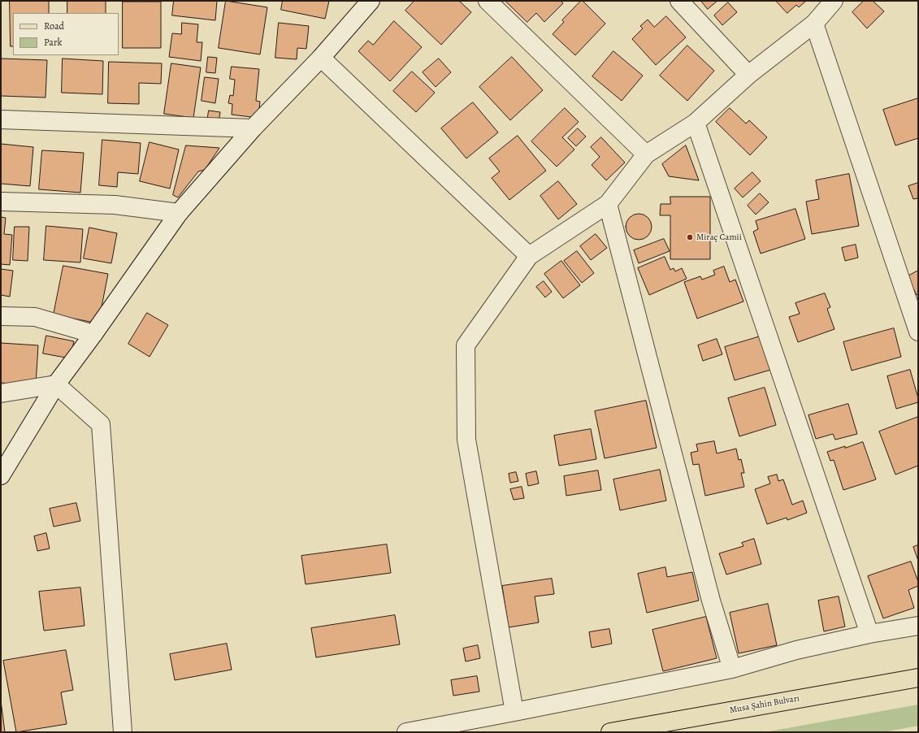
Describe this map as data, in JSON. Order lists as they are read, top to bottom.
{
  "streets": {
    "main road": ["Musa Şahin Bulvarı"]
  },
  "places": ["Miraç Camii"],
  "legend": ["Road", "Park"]
}
